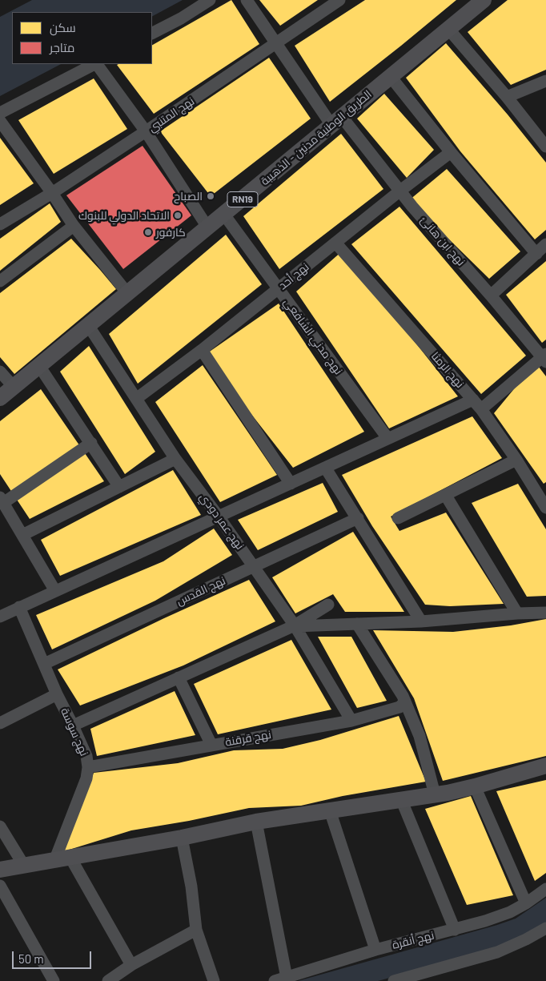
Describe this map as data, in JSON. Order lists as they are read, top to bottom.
{
  "streets": {
    "main road": ["الطريق الوطنية مدنين - الذهيبة", "RN19"],
    "street": [
      "نهج المتنبي",
      "نهج ابن هانئ",
      "نهج أحد",
      "نهج مدني الشافعي",
      "نهج الرمثا",
      "نهج عمر دودي",
      "نهج القدس",
      "نهج سوسة",
      "نهج قرقنة",
      "نهج أنقرة"
    ]
  },
  "crossings": [
    ["نهج المتنبي", "نهج ابن هانئ"],
    ["الطريق الوطنية مدنين - الذهيبة", "نهج ابن هانئ"],
    ["الطريق الوطنية مدنين - الذهيبة", "نهج مدني الشافعي"],
    ["الطريق الوطنية مدنين - الذهيبة", "نهج عمر دودي"],
    ["نهج ابن هانئ", "نهج أحد"],
    ["نهج أحد", "نهج مدني الشافعي"],
    ["نهج أحد", "نهج الرمثا"],
    ["نهج أحد", "نهج عمر دودي"],
    ["نهج عمر دودي", "نهج القدس"],
    ["نهج عمر دودي", "نهج قرقنة"],
    ["نهج القدس", "نهج سوسة"],
    ["نهج سوسة", "نهج قرقنة"]
  ],
  "places": ["الصباح", "الاتحاد الدولي للبنوك", "كارفور"],
  "legend": ["سكن", "متاجر"],
  "scale_bar": "50 m"
}
